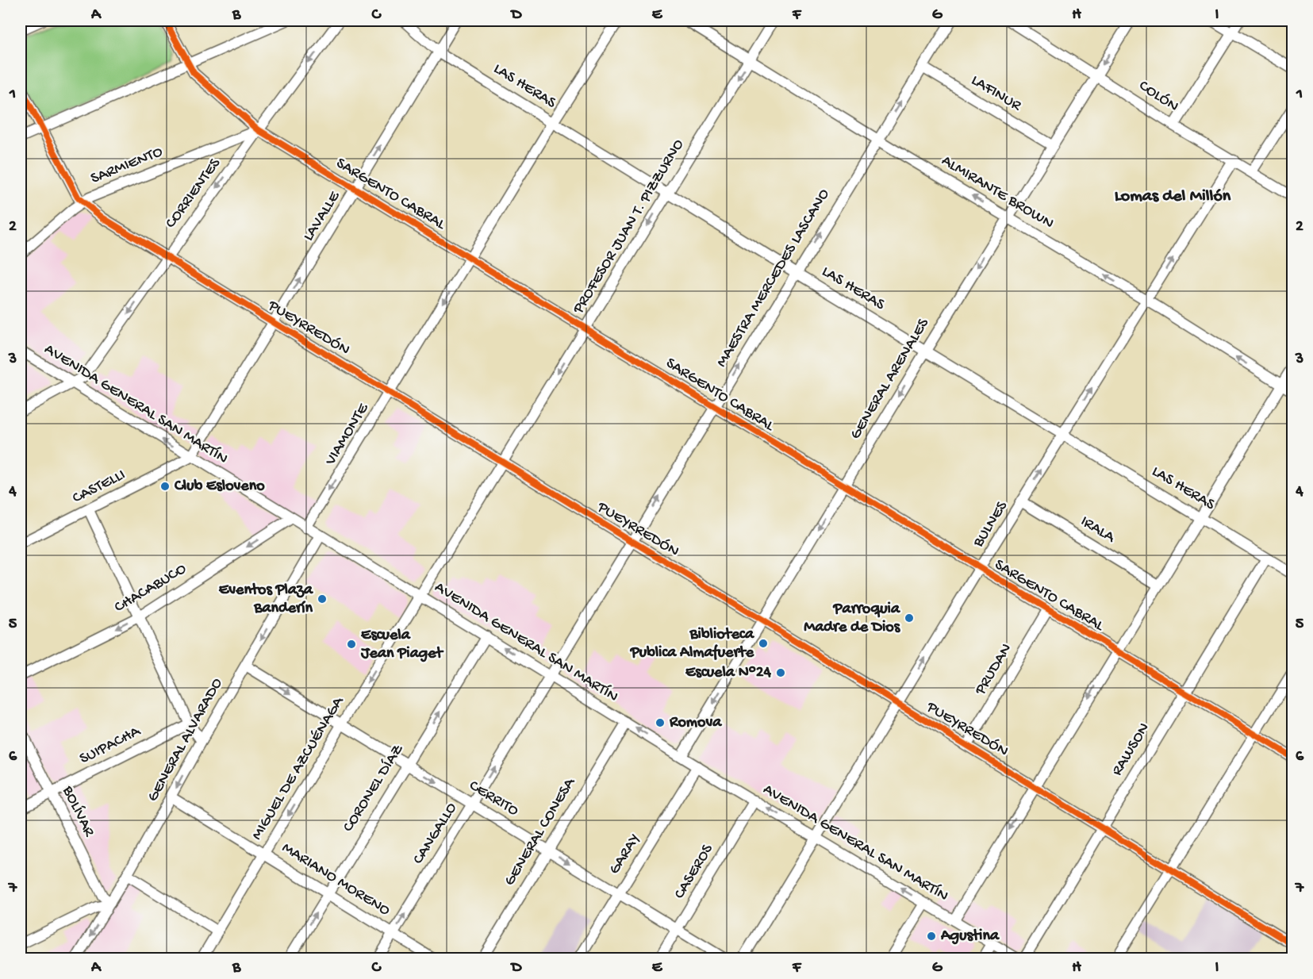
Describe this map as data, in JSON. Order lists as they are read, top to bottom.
{
  "streets": {
    "street": [
      "LAS HERAS",
      "LAFINUR",
      "COLÓN",
      "SARMIENTO",
      "ALMIRANTE BROWN",
      "CORRIENTES",
      "SARGENTO CABRAL",
      "LAVALLE",
      "PROFESOR JUAN T. PIZZURNO",
      "MAESTRA MERCEDES LASCANO",
      "PUEYRREDÓN",
      "GENERAL ARENALES",
      "AVENIDA GENERAL SAN MARTÍN",
      "VIAMONTE",
      "CASTELLI",
      "BULNES",
      "IRALA",
      "CHACABUCO",
      "PRUDAN",
      "GENERAL ALVARADO",
      "SUIPACHA",
      "RAWSON",
      "MIGUEL DE AZCUÉNAGA",
      "CORONEL DÍAZ",
      "CERRITO",
      "BOLÍVAR",
      "GENERAL CONESA",
      "CANGALLO",
      "GARAY",
      "CASEROS",
      "MARIANO MORENO"
    ]
  },
  "crossings": [
    ["LAS HERAS", "LAVALLE"],
    ["LAS HERAS", "PROFESOR JUAN T. PIZZURNO"],
    ["LAS HERAS", "MAESTRA MERCEDES LASCANO"],
    ["LAS HERAS", "GENERAL ARENALES"],
    ["LAS HERAS", "VIAMONTE"],
    ["LAS HERAS", "BULNES"],
    ["LAS HERAS", "RAWSON"],
    ["LAFINUR", "MAESTRA MERCEDES LASCANO"],
    ["LAFINUR", "GENERAL ARENALES"],
    ["COLÓN", "GENERAL ARENALES"],
    ["COLÓN", "BULNES"],
    ["SARMIENTO", "CORRIENTES"],
    ["SARMIENTO", "SARGENTO CABRAL"],
    ["SARMIENTO", "PUEYRREDÓN"],
    ["ALMIRANTE BROWN", "PROFESOR JUAN T. PIZZURNO"],
    ["ALMIRANTE BROWN", "MAESTRA MERCEDES LASCANO"],
    ["ALMIRANTE BROWN", "GENERAL ARENALES"],
    ["ALMIRANTE BROWN", "BULNES"],
    ["CORRIENTES", "SARGENTO CABRAL"],
    ["CORRIENTES", "PUEYRREDÓN"],
    ["CORRIENTES", "AVENIDA GENERAL SAN MARTÍN"],
    ["SARGENTO CABRAL", "LAVALLE"],
    ["SARGENTO CABRAL", "PROFESOR JUAN T. PIZZURNO"],
    ["SARGENTO CABRAL", "MAESTRA MERCEDES LASCANO"],
    ["SARGENTO CABRAL", "GENERAL ARENALES"],
    ["SARGENTO CABRAL", "VIAMONTE"],
    ["SARGENTO CABRAL", "BULNES"],
    ["SARGENTO CABRAL", "PRUDAN"],
    ["SARGENTO CABRAL", "RAWSON"],
    ["LAVALLE", "PUEYRREDÓN"],
    ["LAVALLE", "AVENIDA GENERAL SAN MARTÍN"],
    ["LAVALLE", "CASTELLI"],
    ["PROFESOR JUAN T. PIZZURNO", "PUEYRREDÓN"],
    ["PROFESOR JUAN T. PIZZURNO", "AVENIDA GENERAL SAN MARTÍN"],
    ["PROFESOR JUAN T. PIZZURNO", "MIGUEL DE AZCUÉNAGA"],
    ["MAESTRA MERCEDES LASCANO", "PUEYRREDÓN"],
    ["MAESTRA MERCEDES LASCANO", "AVENIDA GENERAL SAN MARTÍN"],
    ["MAESTRA MERCEDES LASCANO", "CANGALLO"],
    ["PUEYRREDÓN", "GENERAL ARENALES"],
    ["PUEYRREDÓN", "VIAMONTE"],
    ["PUEYRREDÓN", "BULNES"],
    ["PUEYRREDÓN", "PRUDAN"],
    ["PUEYRREDÓN", "RAWSON"],
    ["GENERAL ARENALES", "AVENIDA GENERAL SAN MARTÍN"],
    ["AVENIDA GENERAL SAN MARTÍN", "VIAMONTE"],
    ["AVENIDA GENERAL SAN MARTÍN", "CASTELLI"],
    ["AVENIDA GENERAL SAN MARTÍN", "BULNES"],
    ["AVENIDA GENERAL SAN MARTÍN", "CHACABUCO"],
    ["AVENIDA GENERAL SAN MARTÍN", "GENERAL ALVARADO"],
    ["AVENIDA GENERAL SAN MARTÍN", "MIGUEL DE AZCUÉNAGA"],
    ["AVENIDA GENERAL SAN MARTÍN", "CORONEL DÍAZ"],
    ["AVENIDA GENERAL SAN MARTÍN", "GENERAL CONESA"],
    ["AVENIDA GENERAL SAN MARTÍN", "CANGALLO"],
    ["AVENIDA GENERAL SAN MARTÍN", "GARAY"],
    ["AVENIDA GENERAL SAN MARTÍN", "CASEROS"],
    ["BULNES", "IRALA"],
    ["GENERAL ALVARADO", "CERRITO"],
    ["GENERAL ALVARADO", "BOLÍVAR"],
    ["GENERAL ALVARADO", "MARIANO MORENO"],
    ["SUIPACHA", "BOLÍVAR"],
    ["MIGUEL DE AZCUÉNAGA", "CERRITO"],
    ["MIGUEL DE AZCUÉNAGA", "MARIANO MORENO"],
    ["CORONEL DÍAZ", "CERRITO"],
    ["CORONEL DÍAZ", "MARIANO MORENO"],
    ["CERRITO", "GENERAL CONESA"],
    ["CERRITO", "CANGALLO"],
    ["CERRITO", "GARAY"],
    ["CERRITO", "CASEROS"],
    ["CANGALLO", "MARIANO MORENO"]
  ],
  "one_way": [
    "ALMIRANTE BROWN",
    "CORRIENTES",
    "LAVALLE",
    "PROFESOR JUAN T. PIZZURNO",
    "MAESTRA MERCEDES LASCANO",
    "GENERAL ARENALES",
    "AVENIDA GENERAL SAN MARTÍN",
    "VIAMONTE",
    "BULNES",
    "CHACABUCO",
    "GENERAL ALVARADO",
    "MIGUEL DE AZCUÉNAGA",
    "CORONEL DÍAZ",
    "CERRITO",
    "CANGALLO"
  ],
  "districts": ["Lomas del Millón"],
  "places": [
    "Club Esloveno",
    "Eventos Plaza Banderín",
    "Parroquia Madre de Dios",
    "Biblioteca Publica Almafuerte",
    "Escuela Jean Piaget",
    "Escuela N°24",
    "Romova",
    "Agustina"
  ],
  "grid": {
    "columns": [
      "A",
      "B",
      "C",
      "D",
      "E",
      "F",
      "G",
      "H",
      "I"
    ],
    "rows": [
      "1",
      "2",
      "3",
      "4",
      "5",
      "6",
      "7"
    ]
  }
}
